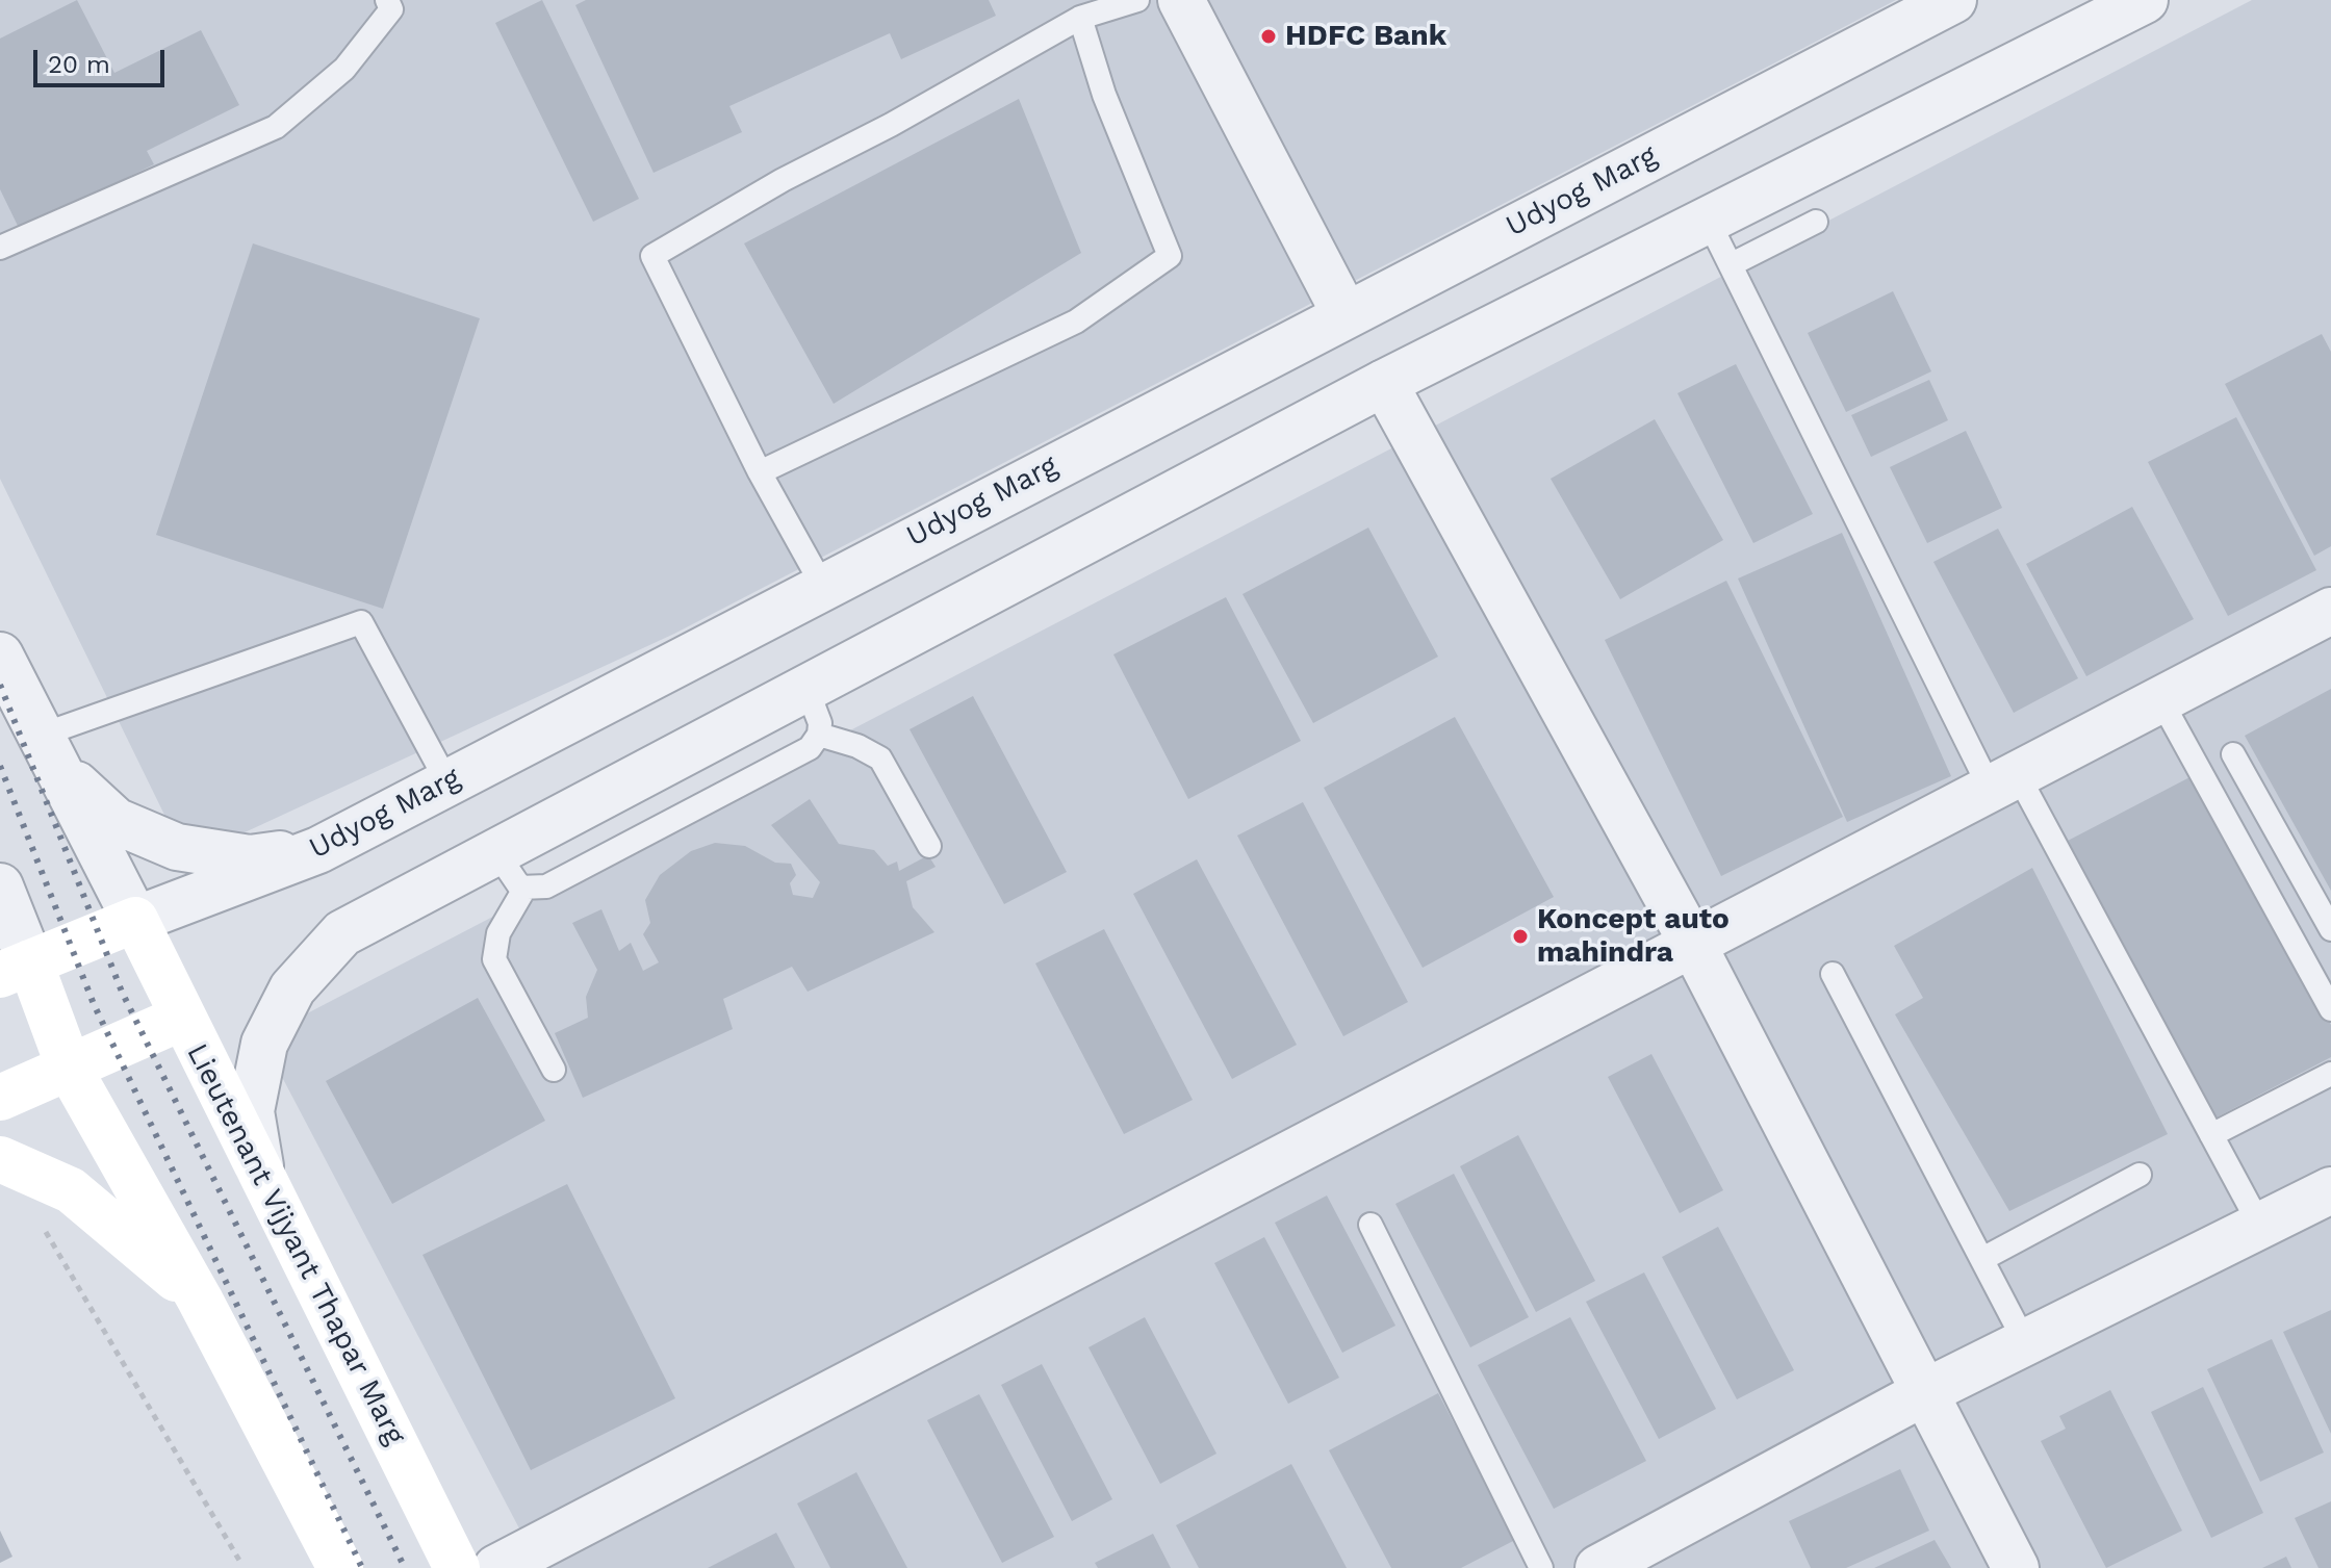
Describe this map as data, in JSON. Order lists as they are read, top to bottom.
{
  "streets": {
    "main road": ["Udyog Marg", "Lieutenant Vijyant Thapar Marg"]
  },
  "crossings": [
    ["Udyog Marg", "Lieutenant Vijyant Thapar Marg"]
  ],
  "places": ["HDFC Bank", "Koncept auto mahindra"],
  "scale_bar": "20 m"
}
